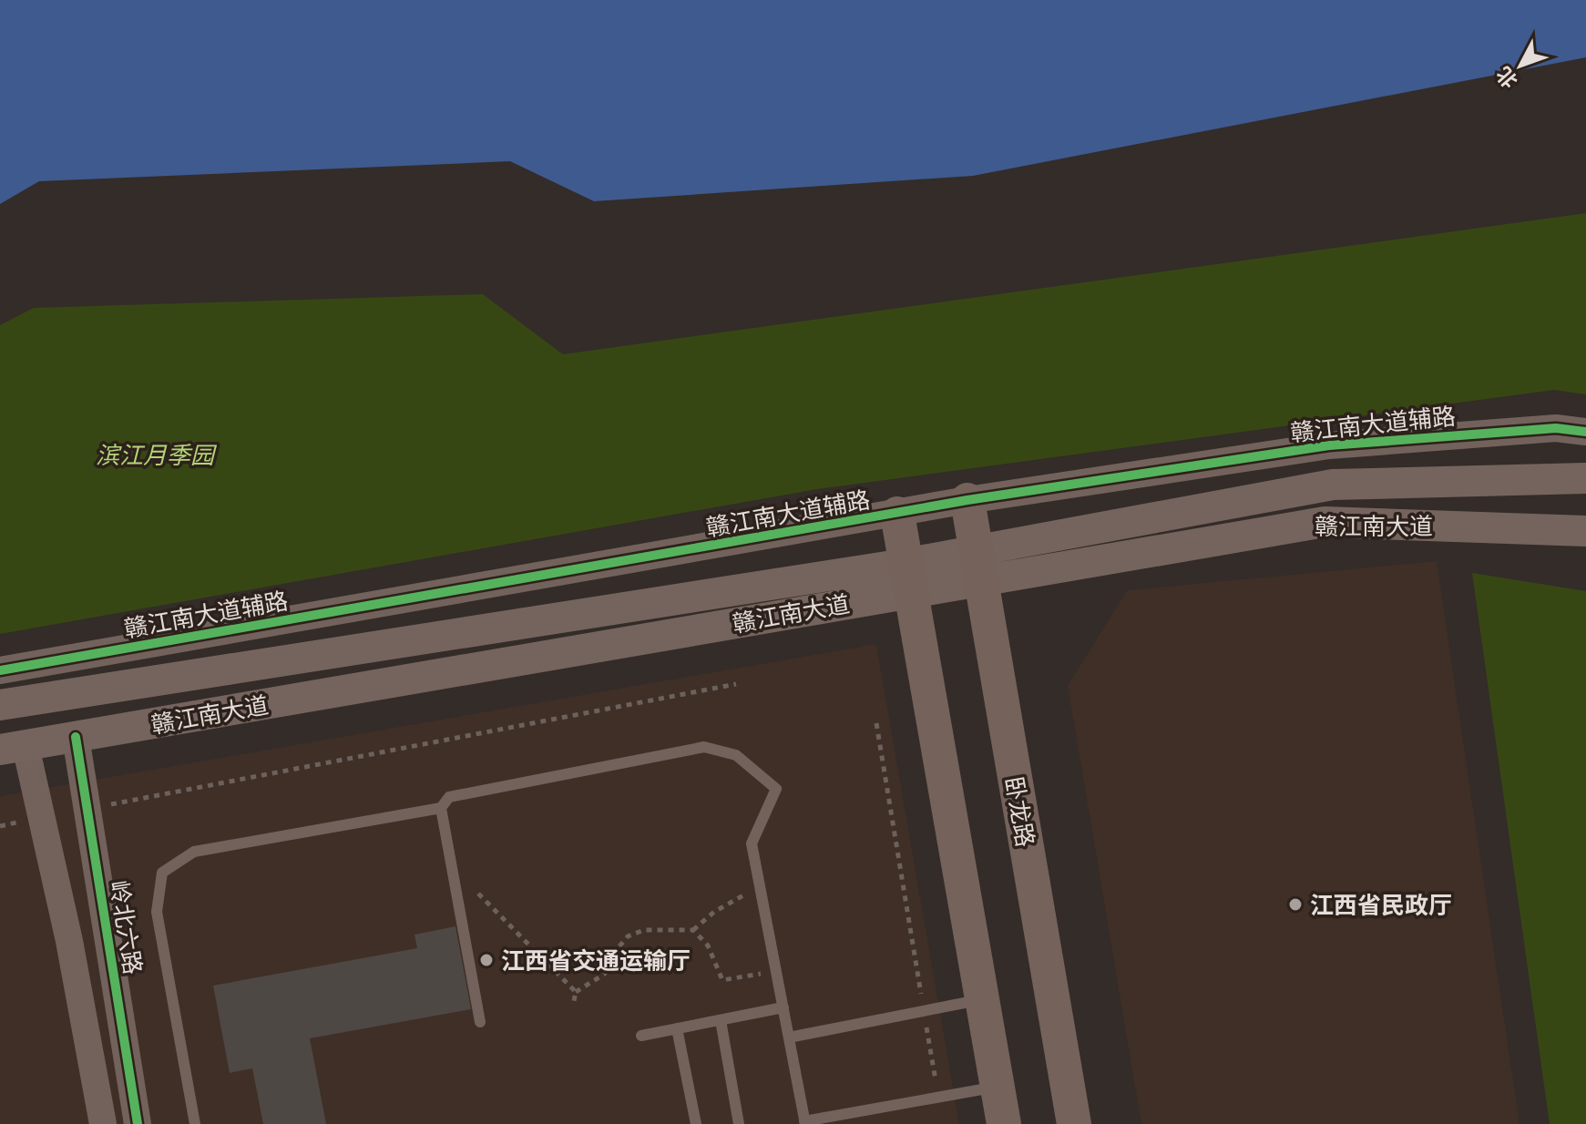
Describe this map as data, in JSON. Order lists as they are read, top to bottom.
{
  "streets": {
    "main road": ["赣江南大道", "卧龙路"],
    "street": ["赣江南大道辅路", "岭北六路"]
  },
  "crossings": [
    ["赣江南大道辅路", "卧龙路"],
    ["赣江南大道", "卧龙路"],
    ["赣江南大道", "岭北六路"]
  ],
  "parks": ["滨江月季园"],
  "places": ["江西省民政厅", "江西省交通运输厅"],
  "north": "bottom left"
}
